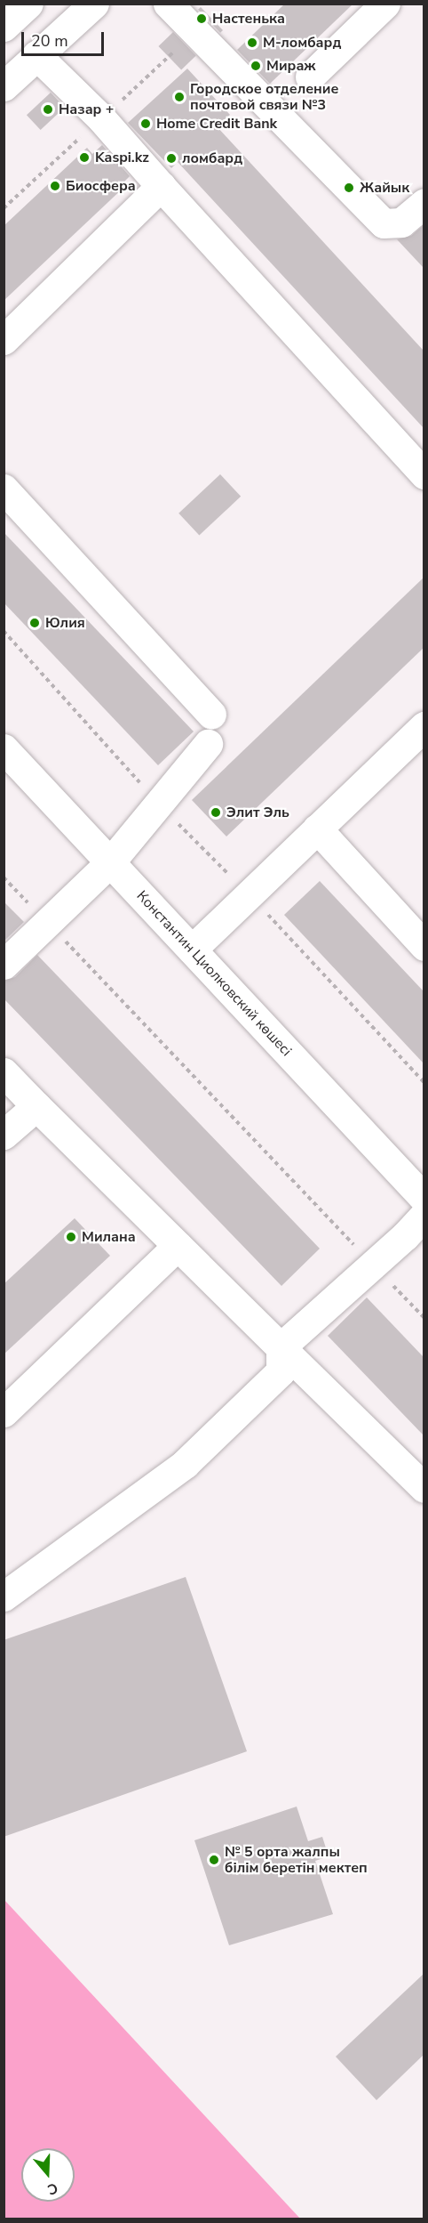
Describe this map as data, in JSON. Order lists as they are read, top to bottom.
{
  "streets": {
    "street": ["Константин Циолковский көшесі"]
  },
  "places": [
    "Настенька",
    "М-ломбард",
    "Мираж",
    "Городское отделение почтовой связи №3",
    "Назар +",
    "Home Credit Bank",
    "Kaspi.kz",
    "ломбард",
    "Биосфера",
    "Жайык",
    "Юлия",
    "Элит Эль",
    "Милана",
    "№ 5 орта жалпы білім беретін мектеп"
  ],
  "scale_bar": "20 m",
  "north": "bottom"
}
